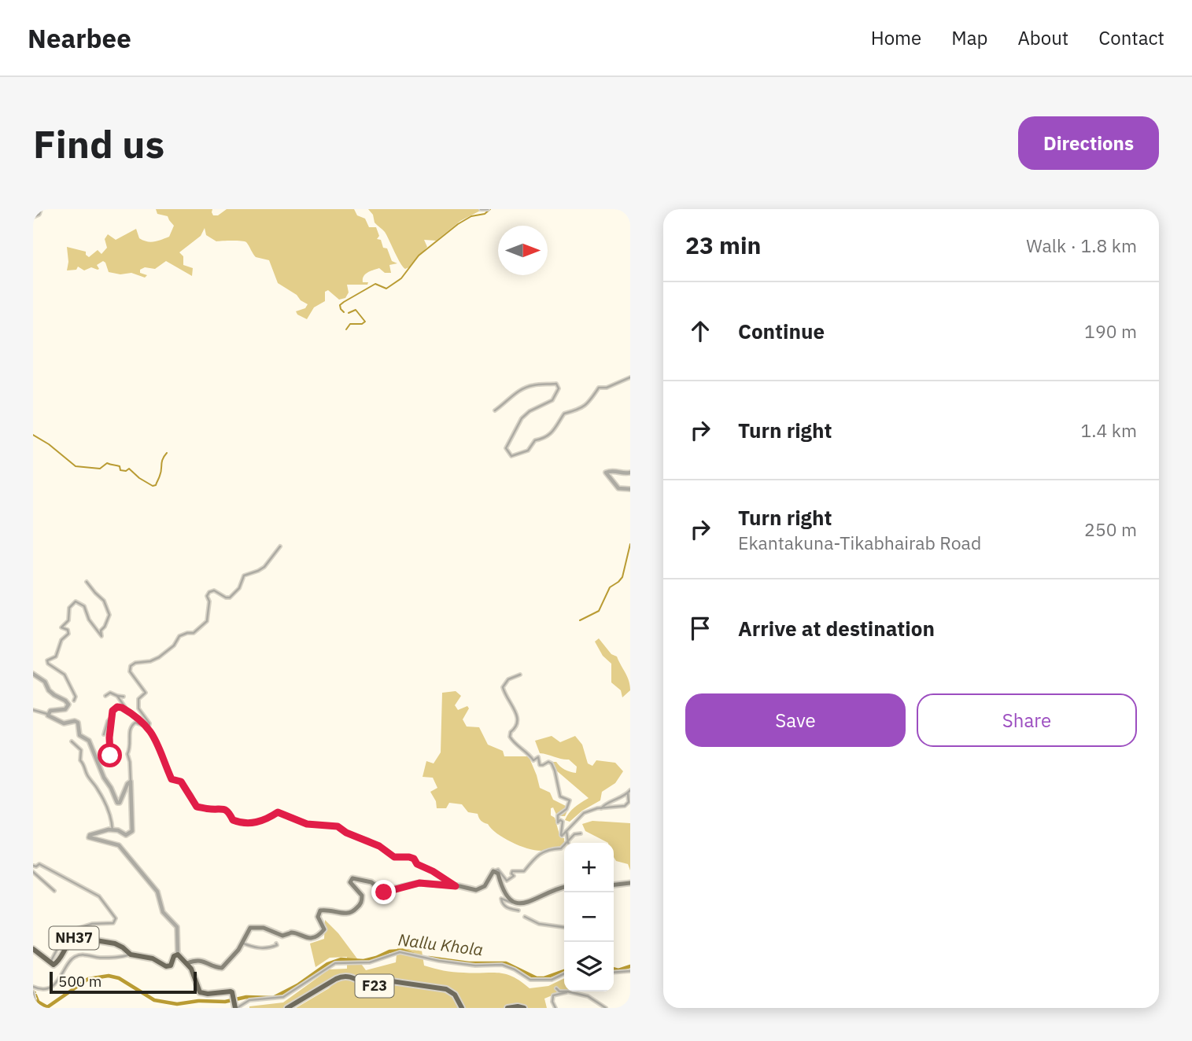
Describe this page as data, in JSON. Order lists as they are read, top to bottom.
{
  "streets": {
    "main road": ["NH37", "F23"]
  },
  "water": ["Nallu Khola"],
  "scale_bar": "500 m",
  "north": "right",
  "page": {
    "header": "Nearbee",
    "nav": [
      "Home",
      "Map",
      "About",
      "Contact"
    ],
    "buttons": [
      "Directions",
      ["Save", "Share"]
    ],
    "title": "Find us",
    "heading": ["23 min", "Walk · 1.8 km"],
    "list": [
      ["Continue", "190 m"],
      ["Turn right", "1.4 km"],
      ["Turn right", "Ekantakuna-Tikabhairab Road", "250 m"],
      "Arrive at destination"
    ],
    "map_buttons": ["+", "−"],
    "scale": "500 m"
  }
}
